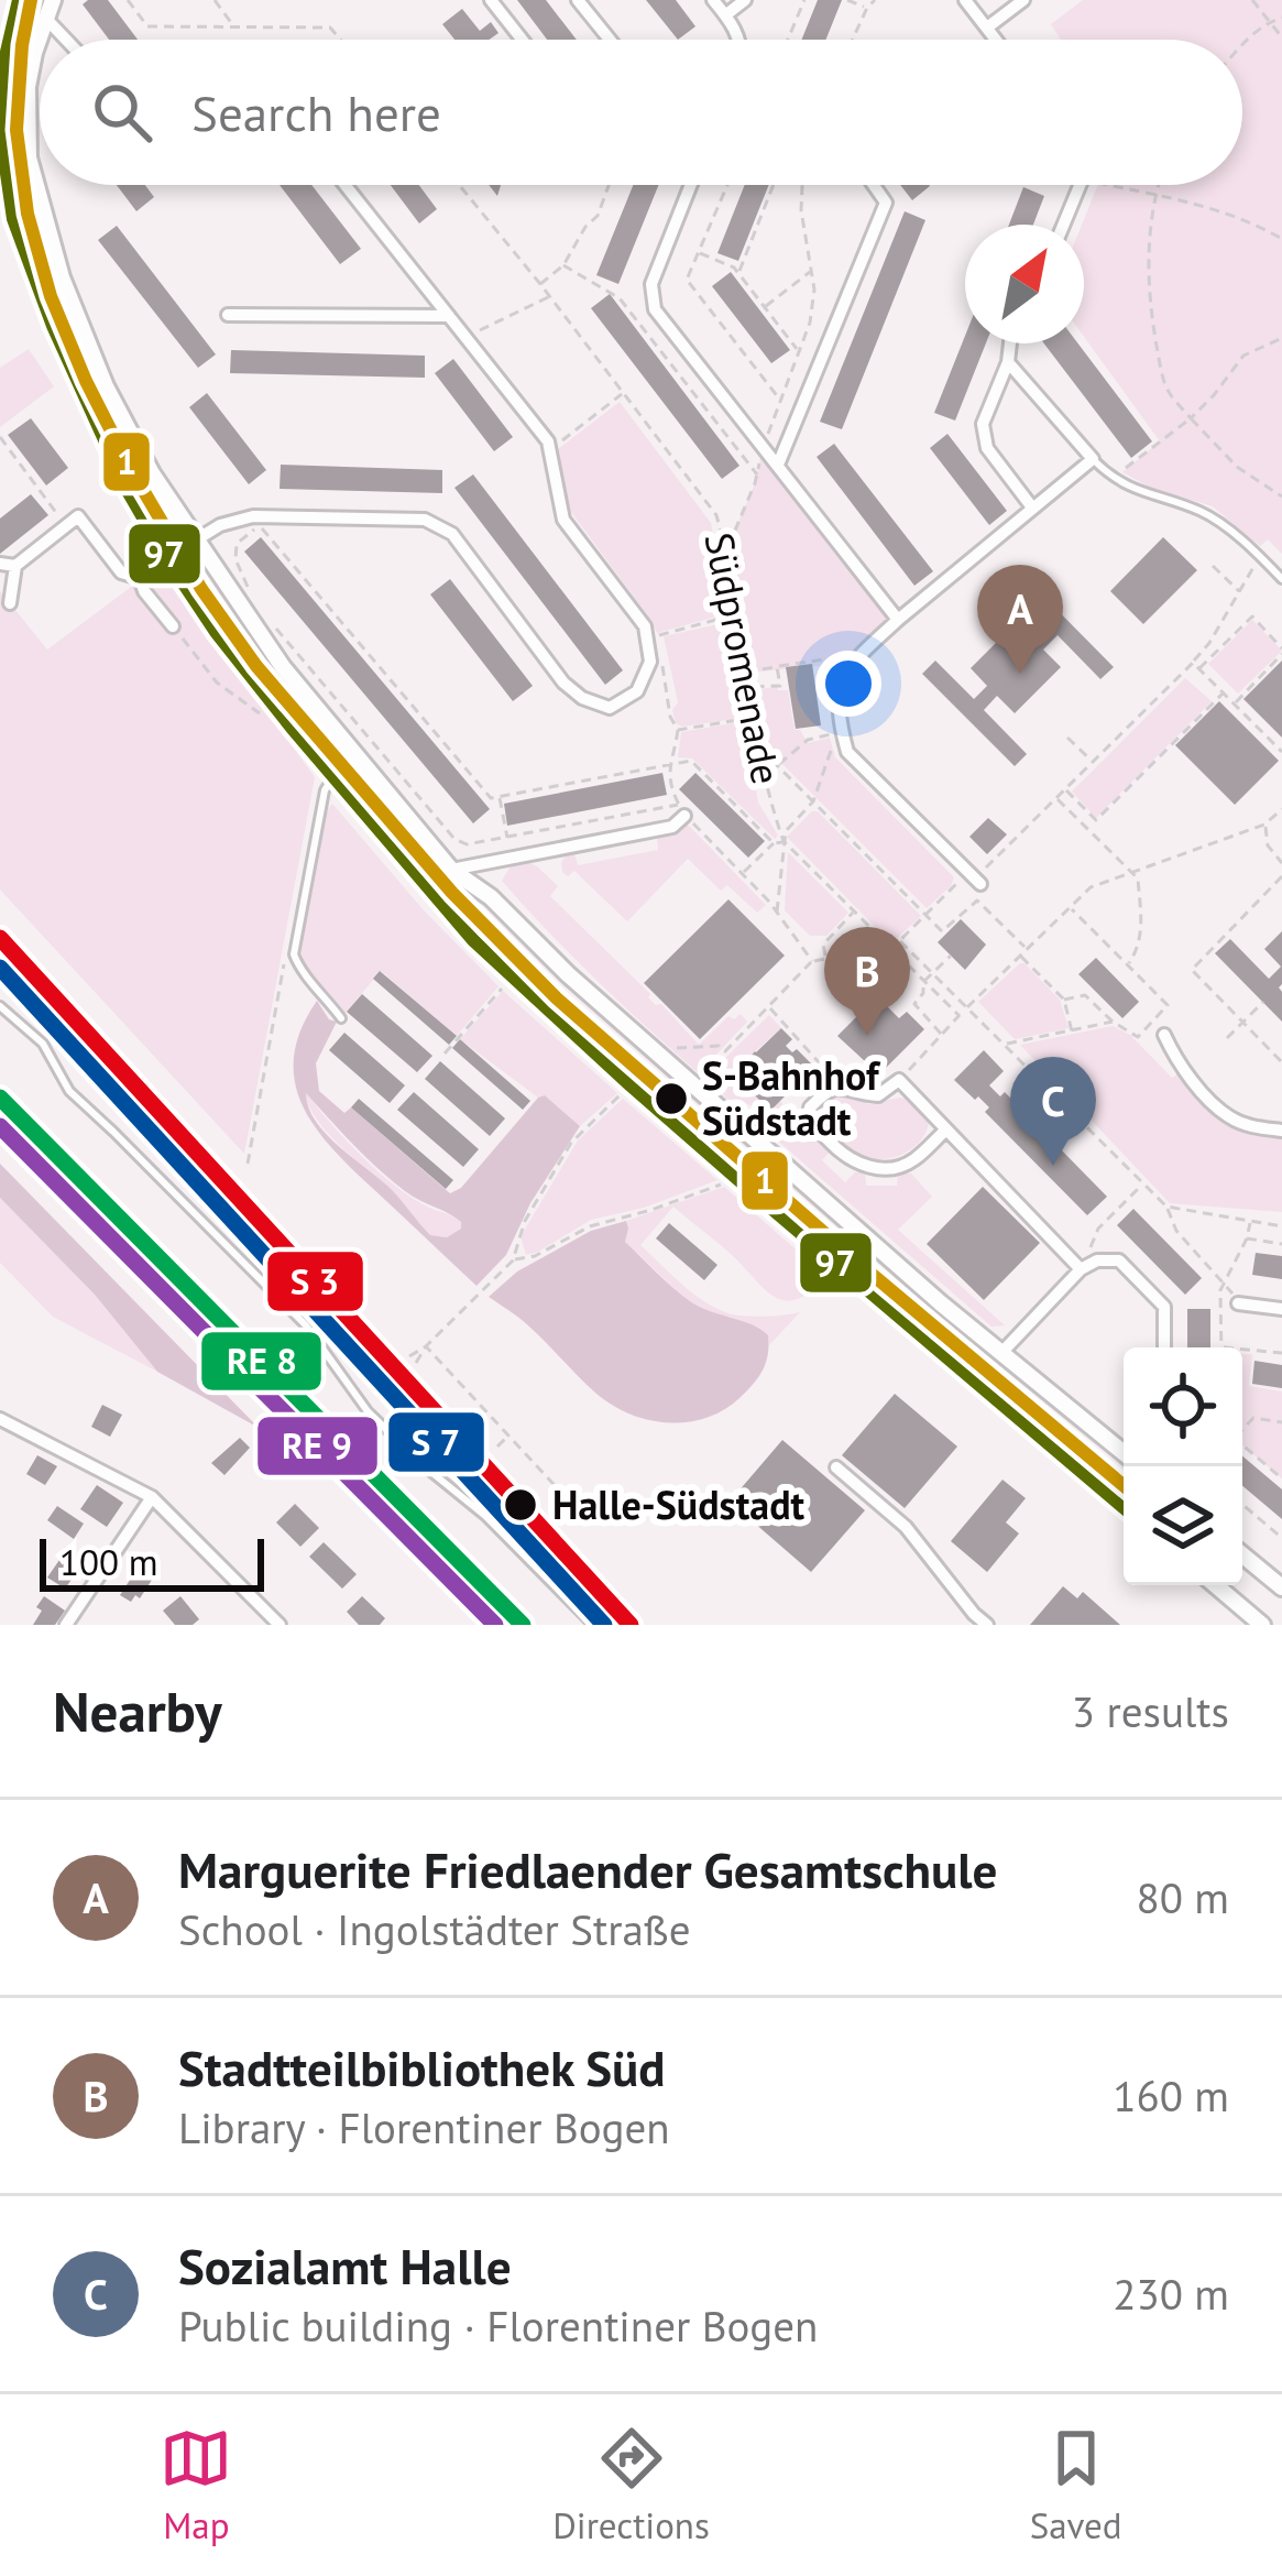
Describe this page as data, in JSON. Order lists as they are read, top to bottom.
{
  "streets": {
    "path": ["Südpromenade"]
  },
  "places": ["S-Bahnhof Südstadt", "Halle-Südstadt"],
  "lines": ["transit line 1", "transit line 97"],
  "scale_bar": "100 m",
  "north": "top right",
  "page": {
    "search": "Search here",
    "pins": ["A", "B", "C"],
    "scale": "100 m",
    "heading": ["Nearby", "3 results"],
    "list": [
      {
        "mark": "A",
        "name": "Marguerite Friedlaender Gesamtschule",
        "note": "School · Ingolstädter Straße",
        "value": "80 m"
      },
      {
        "mark": "B",
        "name": "Stadtteilbibliothek Süd",
        "note": "Library · Florentiner Bogen",
        "value": "160 m"
      },
      {
        "mark": "C",
        "name": "Sozialamt Halle",
        "note": "Public building · Florentiner Bogen",
        "value": "230 m"
      }
    ],
    "nav": ["Map", "Directions", "Saved"]
  }
}
